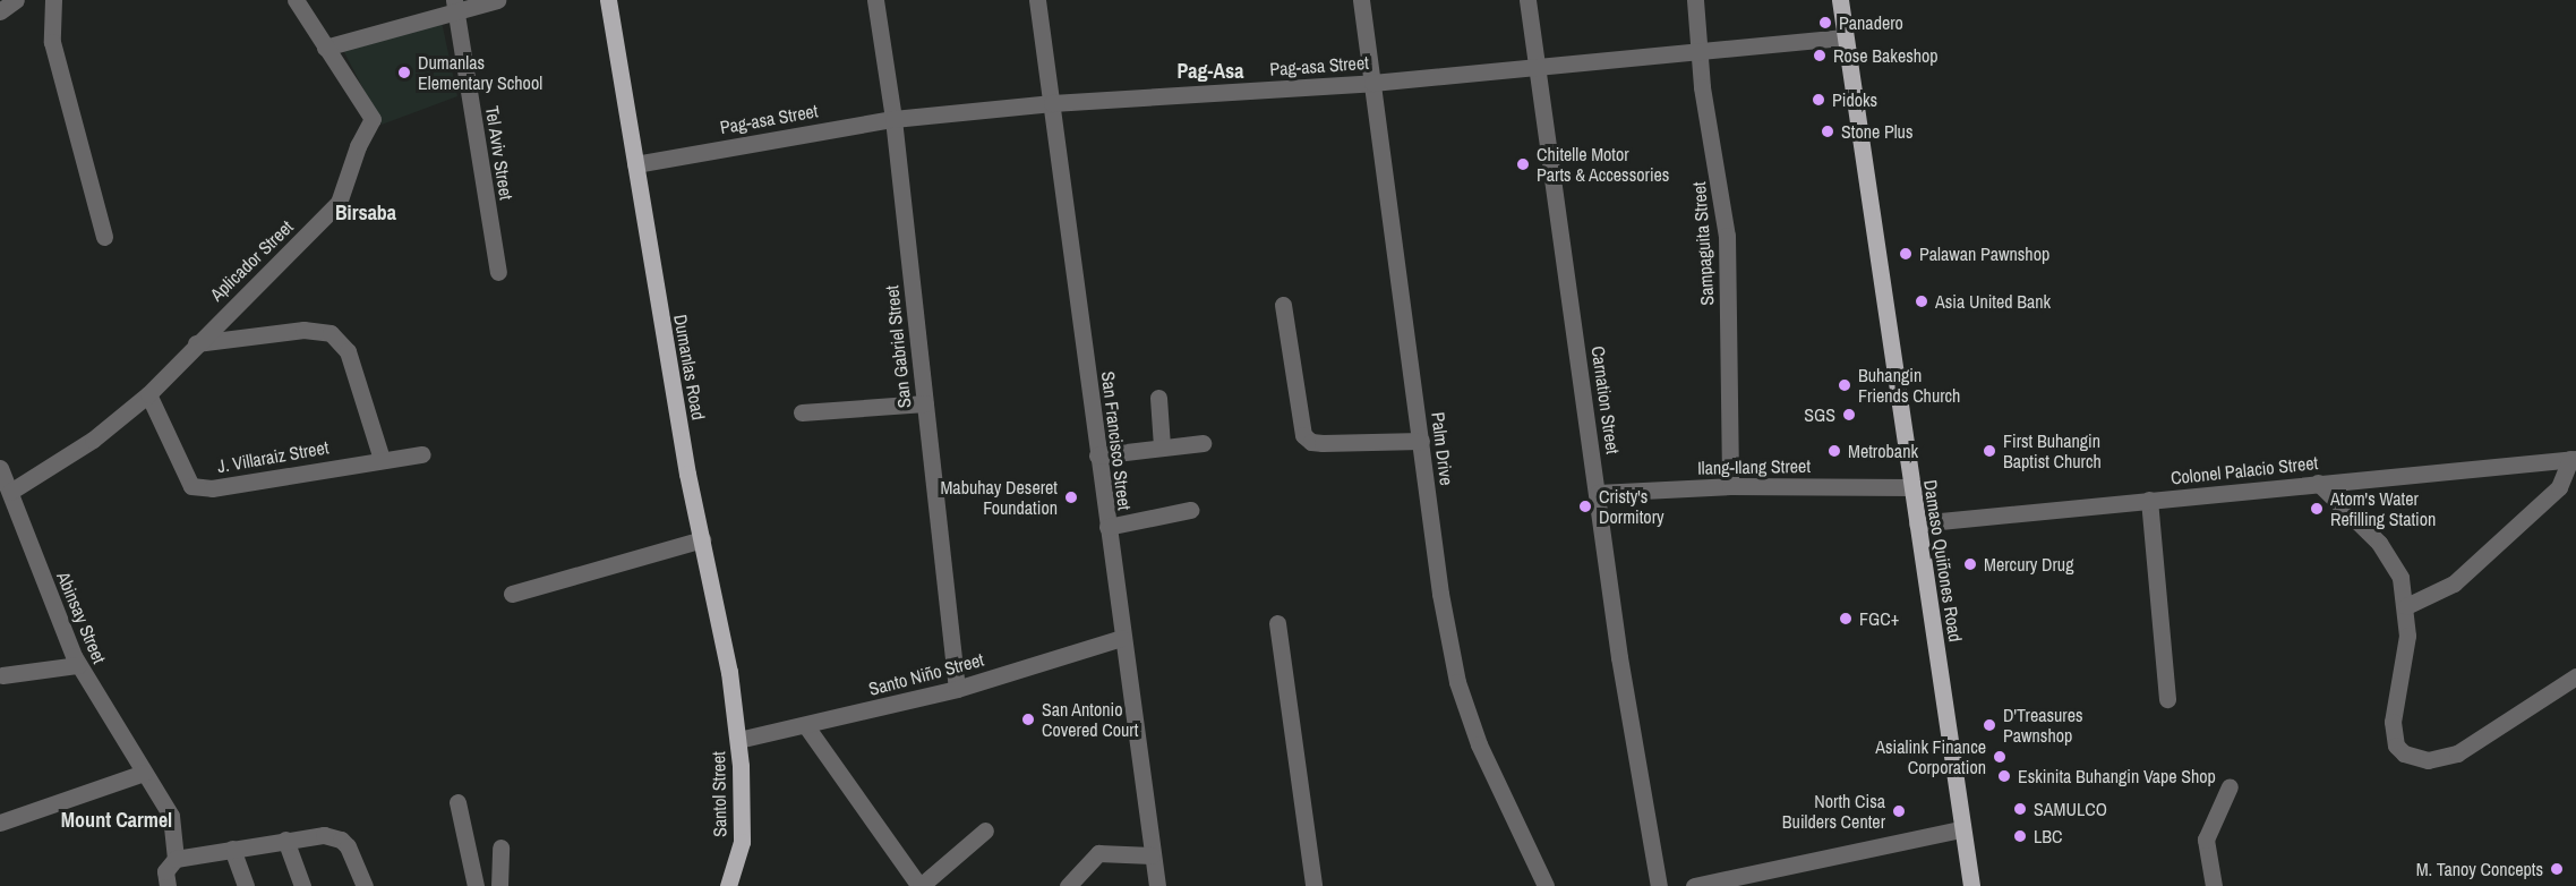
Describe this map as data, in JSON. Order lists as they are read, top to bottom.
{
  "streets": {
    "main road": ["Dumanlas Road", "Damaso Quiñones Road", "Santol Street"],
    "street": [
      "Pag-asa Street",
      "Tel Aviv Street",
      "Sampaguita Street",
      "Aplicador Street",
      "San Gabriel Street",
      "Carnation Street",
      "San Francisco Street",
      "Palm Drive",
      "J. Villaraiz Street",
      "Ilang-Ilang Street",
      "Colonel Palacio Street",
      "Abinsay Street",
      "Santo Niño Street"
    ]
  },
  "crossings": [
    ["Pag-asa Street", "Sampaguita Street"],
    ["Pag-asa Street", "San Gabriel Street"],
    ["Pag-asa Street", "Dumanlas Road"],
    ["Pag-asa Street", "Carnation Street"],
    ["Pag-asa Street", "San Francisco Street"],
    ["Pag-asa Street", "Palm Drive"],
    ["Pag-asa Street", "Damaso Quiñones Road"],
    ["Sampaguita Street", "Ilang-Ilang Street"],
    ["Aplicador Street", "J. Villaraiz Street"],
    ["Aplicador Street", "Abinsay Street"],
    ["San Gabriel Street", "Santo Niño Street"],
    ["Dumanlas Road", "Santo Niño Street"],
    ["Dumanlas Road", "Santol Street"],
    ["Carnation Street", "Ilang-Ilang Street"],
    ["San Francisco Street", "Santo Niño Street"],
    ["Ilang-Ilang Street", "Damaso Quiñones Road"],
    ["Colonel Palacio Street", "Damaso Quiñones Road"],
    ["Santo Niño Street", "Santol Street"]
  ],
  "districts": ["Pag-Asa", "Birsaba", "Mount Carmel"],
  "places": [
    "Panadero",
    "Rose Bakeshop",
    "Dumanlas Elementary School",
    "Pidoks",
    "Stone Plus",
    "Chitelle Motor Parts & Accessories",
    "Palawan Pawnshop",
    "Asia United Bank",
    "Buhangin Friends Church",
    "SGS",
    "Metrobank",
    "First Buhangin Baptist Church",
    "Mabuhay Deseret Foundation",
    "Cristy's Dormitory",
    "Atom's Water Refilling Station",
    "Mercury Drug",
    "FGC+",
    "San Antonio Covered Court",
    "D'Treasures Pawnshop",
    "Asialink Finance Corporation",
    "Eskinita Buhangin Vape Shop",
    "SAMULCO",
    "North Cisa Builders Center",
    "LBC",
    "M. Tanoy Concepts"
  ]
}
